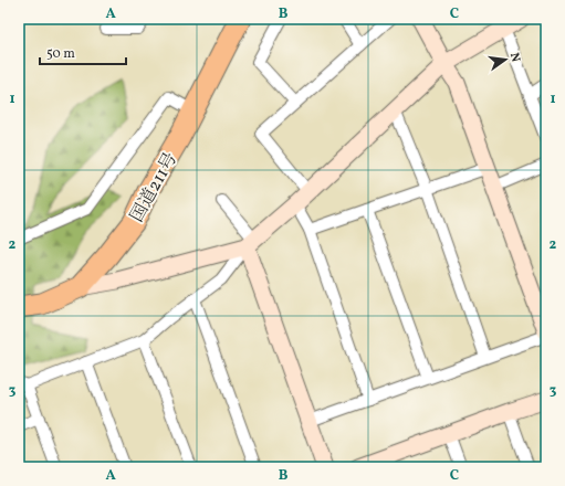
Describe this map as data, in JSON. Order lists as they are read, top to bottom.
{
  "streets": {
    "highway": ["国道211号"]
  },
  "scale_bar": "50 m",
  "north": "right",
  "grid": {
    "columns": ["A", "B", "C"],
    "rows": ["1", "2", "3"]
  }
}
